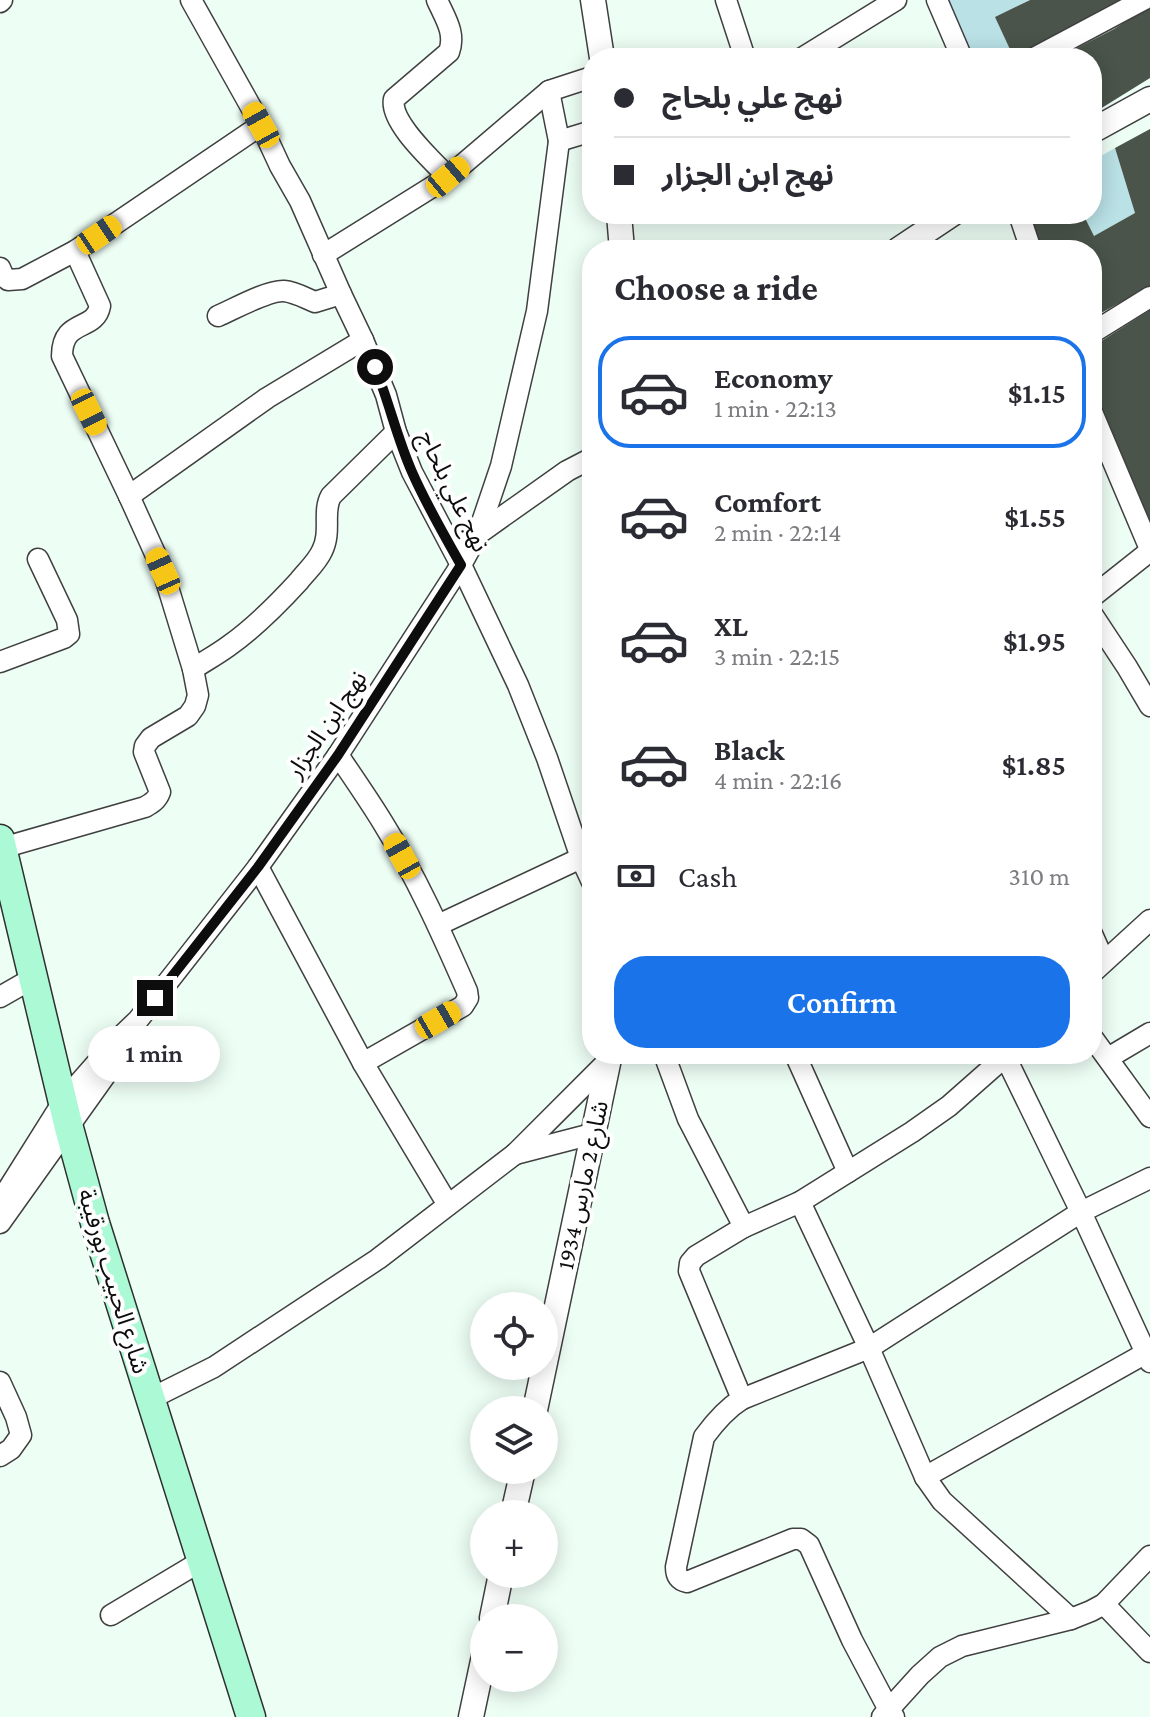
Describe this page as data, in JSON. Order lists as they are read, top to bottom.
{
  "streets": {
    "main road": ["شارع الحبيب بورقيبة"],
    "street": ["نهج علي بلحاج", "نهج ابن الجزار", "شارع 2 مارس 1934"]
  },
  "crossings": [
    ["نهج علي بلحاج", "نهج ابن الجزار"],
    ["نهج ابن الجزار", "شارع الحبيب بورقيبة"]
  ],
  "page": {
    "banner": ["نهج علي بلحاج", "نهج ابن الجزار"],
    "heading": "Choose a ride",
    "list": [
      {
        "name": "Economy",
        "note": "1 min · 22:13",
        "value": "$1.15"
      },
      {
        "name": "Comfort",
        "note": "2 min · 22:14",
        "value": "$1.55"
      },
      {
        "name": "XL",
        "note": "3 min · 22:15",
        "value": "$1.95"
      },
      {
        "name": "Black",
        "note": "4 min · 22:16",
        "value": "$1.85"
      }
    ],
    "pay": ["Cash", "310 m"],
    "buttons": "Confirm",
    "bubble": "1 min",
    "map_buttons": ["+", "−"]
  }
}
